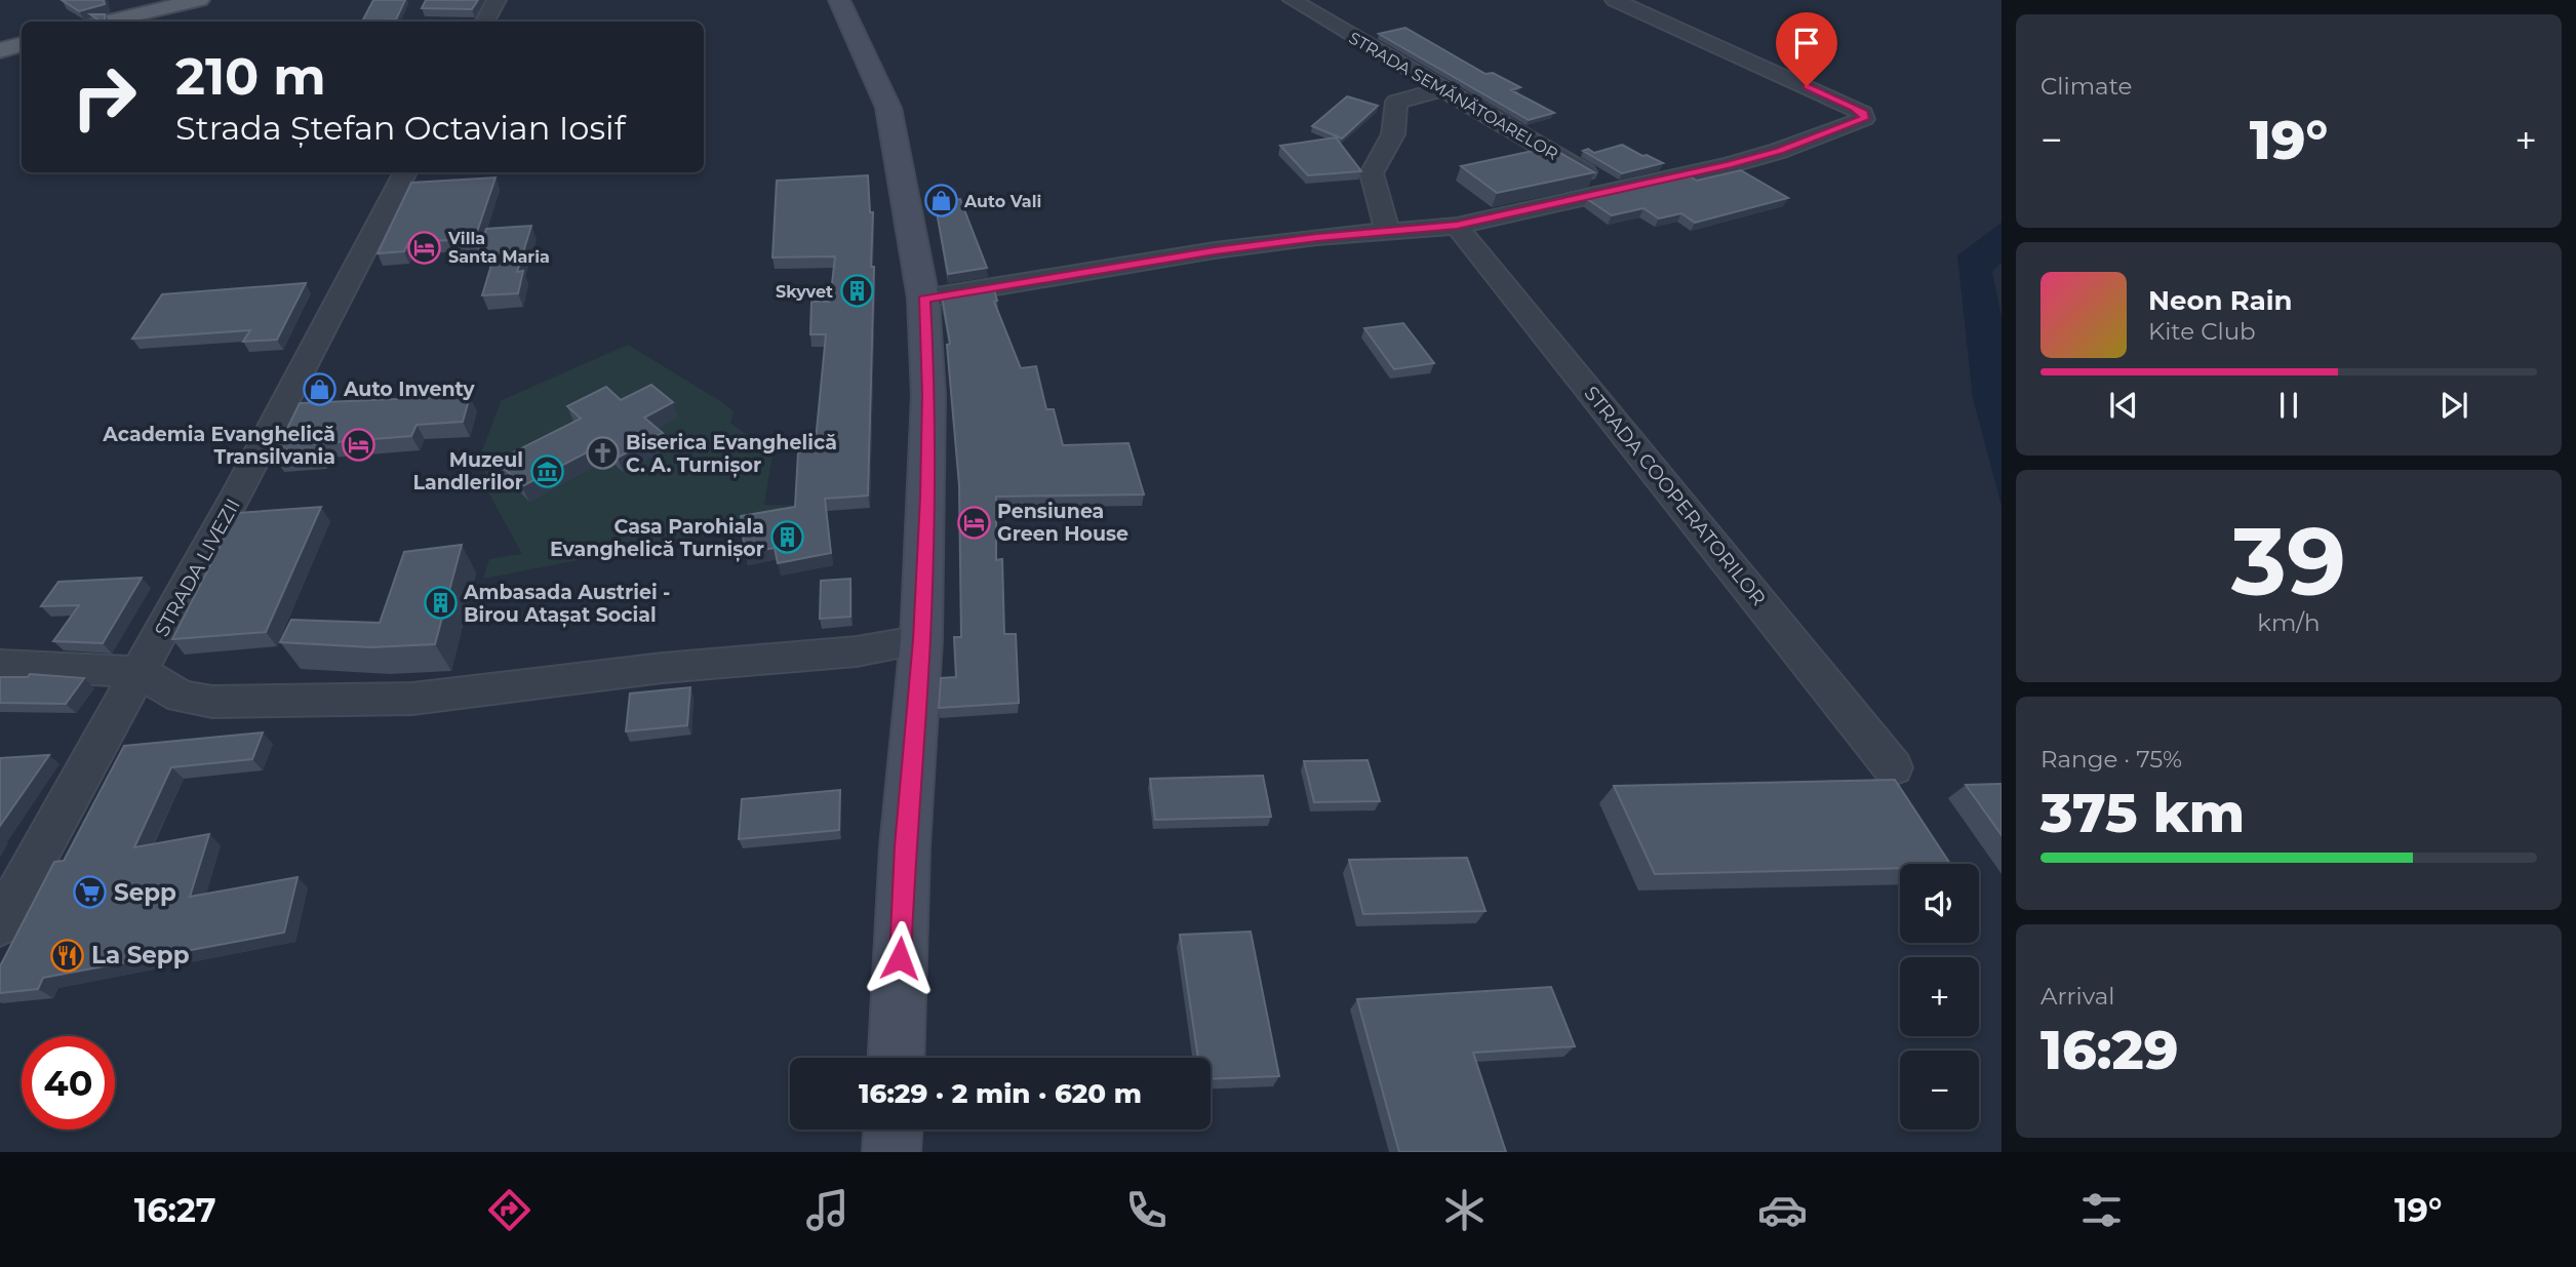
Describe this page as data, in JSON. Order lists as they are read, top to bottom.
{
  "streets": {
    "street": ["STRADA SEMĂNĂTOARELOR", "STRADA COOPERATORILOR", "STRADA LIVEZII"]
  },
  "places": {
    "shop": ["Auto Vali", "Auto Inventy"],
    "hotel": ["Villa Santa Maria", "Academia Evanghelică Transilvania", "Pensiunea Green House"],
    "building": ["Skyvet", "Casa Parohiala Evanghelică Turnișor", "Ambasada Austriei - Birou Atașat Social"],
    "church": ["Biserica Evanghelică C. A. Turnișor"],
    "museum": ["Muzeul Landlerilor"],
    "supermarket": ["Sepp"],
    "restaurant": ["La Sepp"]
  },
  "page": {
    "tile": [
      "Climate",
      ["39", "km/h"],
      ["Range · 75%", "375 km"],
      ["Arrival", "16:29"]
    ],
    "turn": ["210 m", "Strada Ștefan Octavian Iosif"],
    "heat": ["−", "19°", "+"],
    "song": ["Neon Rain", "Kite Club"],
    "map_buttons": ["+", "−"],
    "limit": "40",
    "trip": "16:29 · 2 min · 620 m",
    "tabs": ["16:27", "19°"]
  }
}
